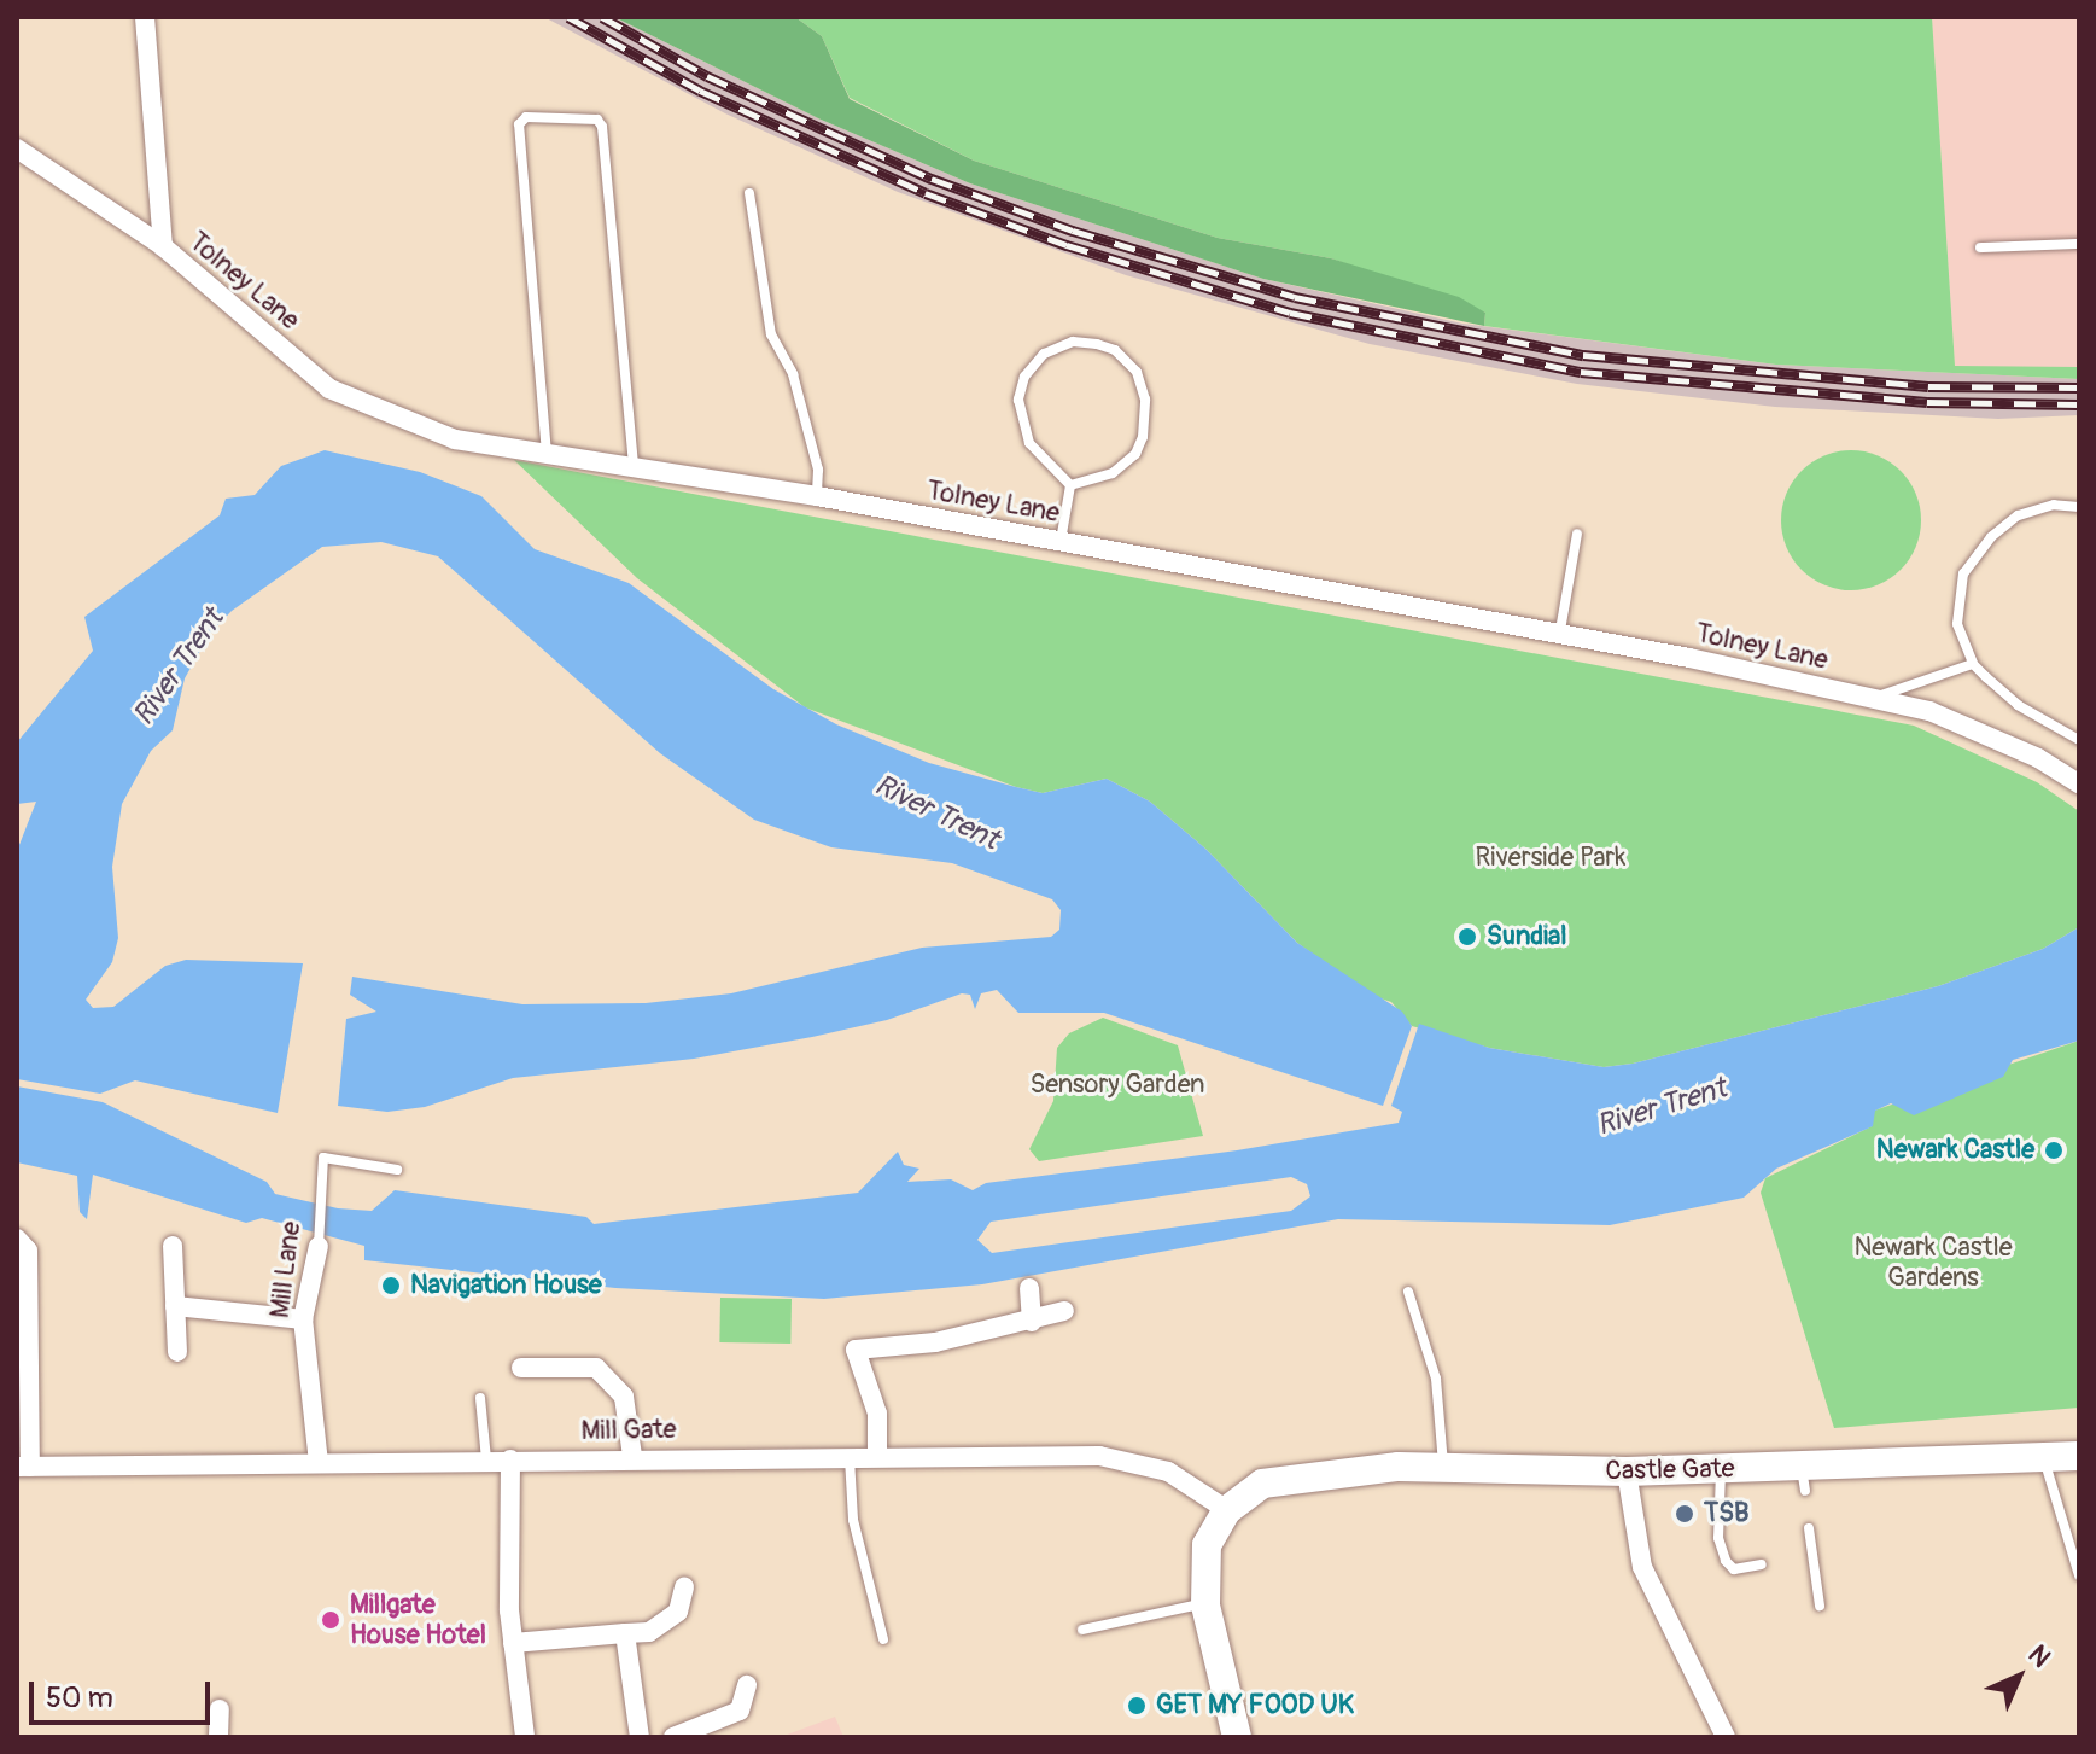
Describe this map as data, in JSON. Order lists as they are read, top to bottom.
{
  "streets": {
    "main road": ["Castle Gate"],
    "street": ["Tolney Lane", "Mill Lane", "Mill Gate"]
  },
  "crossings": [
    ["Mill Lane", "Mill Gate"],
    ["Mill Gate", "Castle Gate"]
  ],
  "water": ["River Trent"],
  "parks": ["Riverside Park", "Sensory Garden", "Newark Castle Gardens"],
  "places": [
    "Sundial",
    "Newark Castle",
    "Navigation House",
    "TSB",
    "Millgate House Hotel",
    "GET MY FOOD UK"
  ],
  "scale_bar": "50 m",
  "north": "top right"
}
